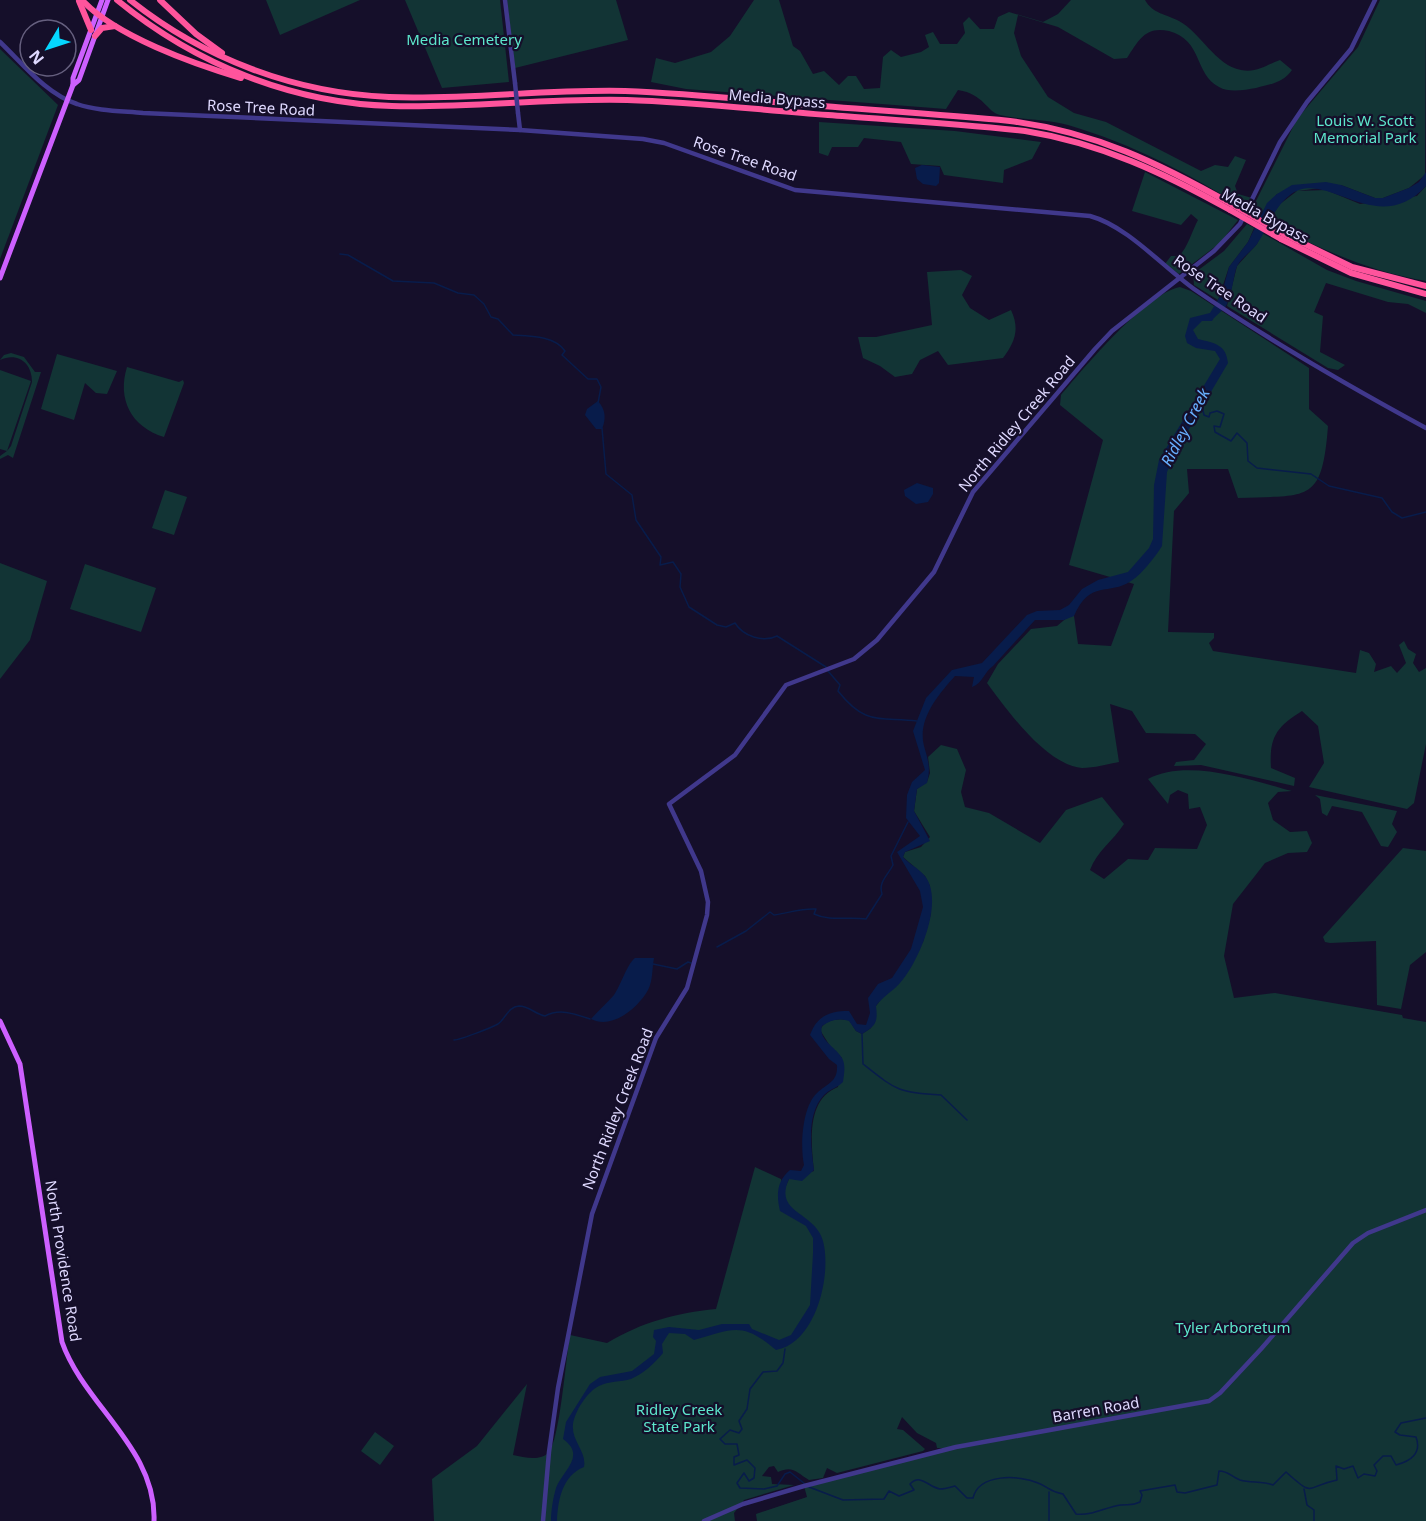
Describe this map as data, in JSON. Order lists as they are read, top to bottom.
{
  "streets": {
    "highway": ["Media Bypass"],
    "main road": ["North Providence Road"],
    "street": ["Rose Tree Road", "North Ridley Creek Road", "Barren Road"]
  },
  "crossings": [
    ["Rose Tree Road", "North Ridley Creek Road"]
  ],
  "water": ["Ridley Creek"],
  "parks": [
    "Media Cemetery",
    "Louis W. Scott Memorial Park",
    "Tyler Arboretum",
    "Ridley Creek State Park"
  ],
  "north": "bottom left"
}
